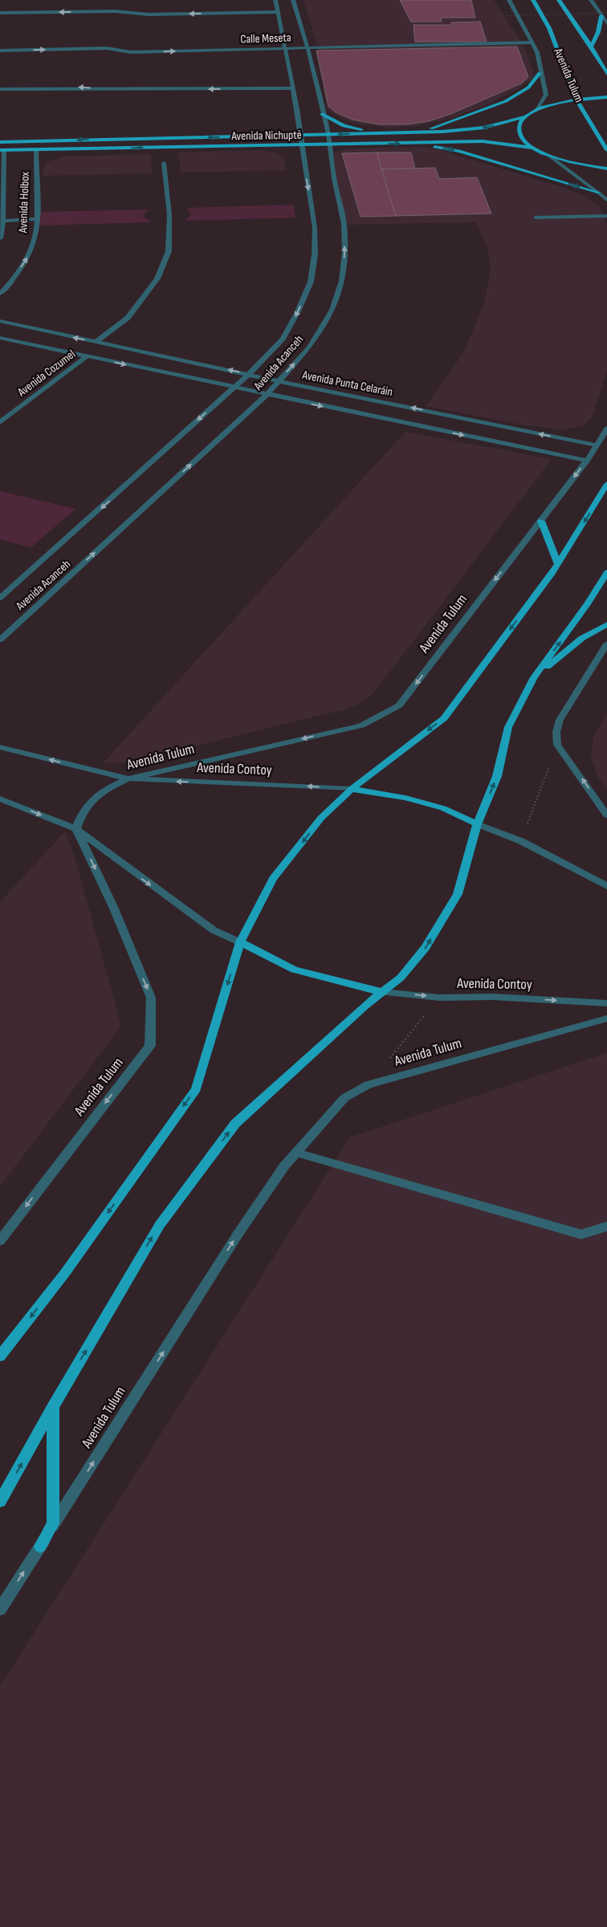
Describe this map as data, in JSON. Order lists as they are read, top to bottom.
{
  "streets": {
    "main road": ["Avenida Tulum", "Avenida Nichupté"],
    "street": [
      "Calle Meseta",
      "Avenida Holbox",
      "Avenida Acanceh",
      "Avenida Cozumel",
      "Avenida Punta Celaráin",
      "Avenida Contoy"
    ]
  },
  "crossings": [
    ["Calle Meseta", "Avenida Tulum"],
    ["Calle Meseta", "Avenida Acanceh"],
    ["Avenida Tulum", "Avenida Nichupté"],
    ["Avenida Tulum", "Avenida Punta Celaráin"],
    ["Avenida Tulum", "Avenida Contoy"],
    ["Avenida Nichupté", "Avenida Holbox"],
    ["Avenida Nichupté", "Avenida Acanceh"],
    ["Avenida Acanceh", "Avenida Punta Celaráin"],
    ["Avenida Cozumel", "Avenida Punta Celaráin"]
  ]
}
